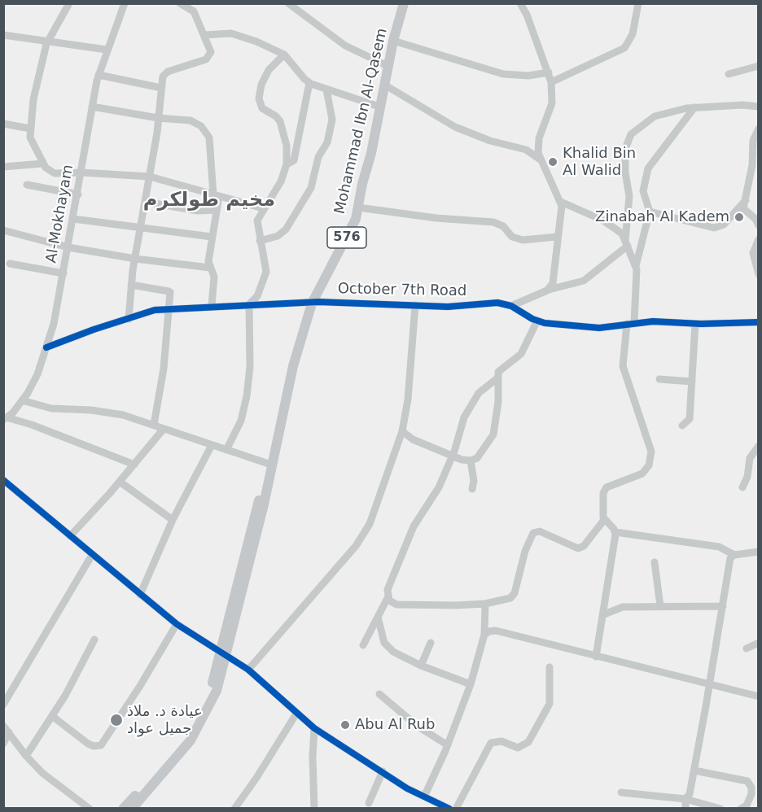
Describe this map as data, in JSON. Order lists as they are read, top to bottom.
{
  "streets": {
    "main road": ["Mohammad Ibn Al-Qasem", "576"],
    "street": ["Al-Mokhayam", "October 7th Road"]
  },
  "crossings": [
    ["Mohammad Ibn Al-Qasem", "October 7th Road"],
    ["Al-Mokhayam", "October 7th Road"]
  ],
  "districts": ["مخيم طولكرم"],
  "places": [
    "Khalid Bin Al Walid",
    "Zinabah Al Kadem",
    "عيادة د. ملاذ جميل عواد",
    "Abu Al Rub"
  ]
}
